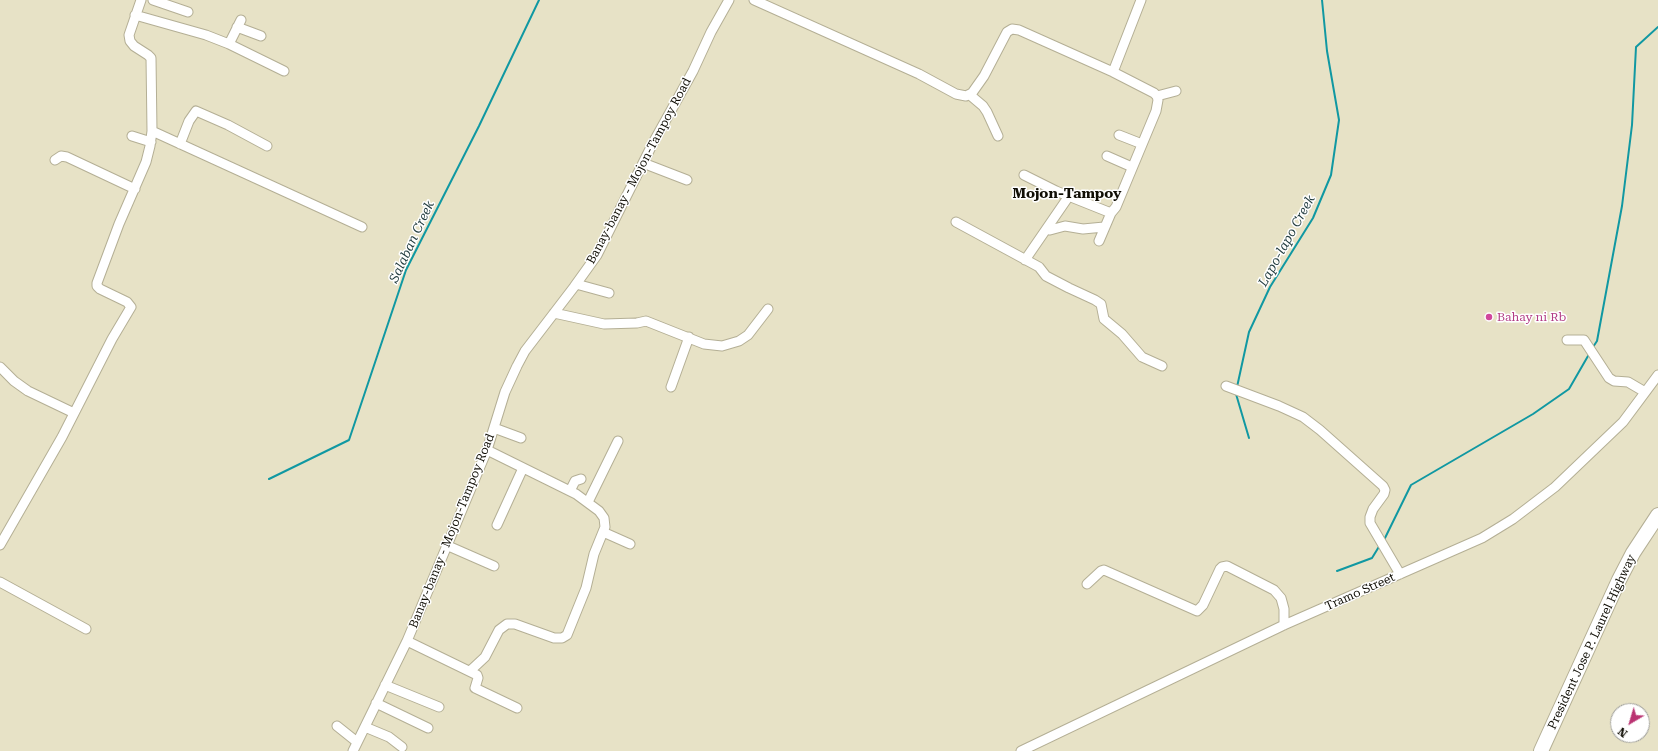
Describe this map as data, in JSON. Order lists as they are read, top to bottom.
{
  "streets": {
    "highway": ["President Jose P. Laurel Highway"],
    "street": ["Banay-banay - Mojon-Tampoy Road", "Tramo Street"]
  },
  "districts": ["Mojon-Tampoy"],
  "water": ["Lapo-lapo Creek", "Salaban Creek"],
  "places": ["Bahay ni Rb"],
  "north": "bottom left"
}
